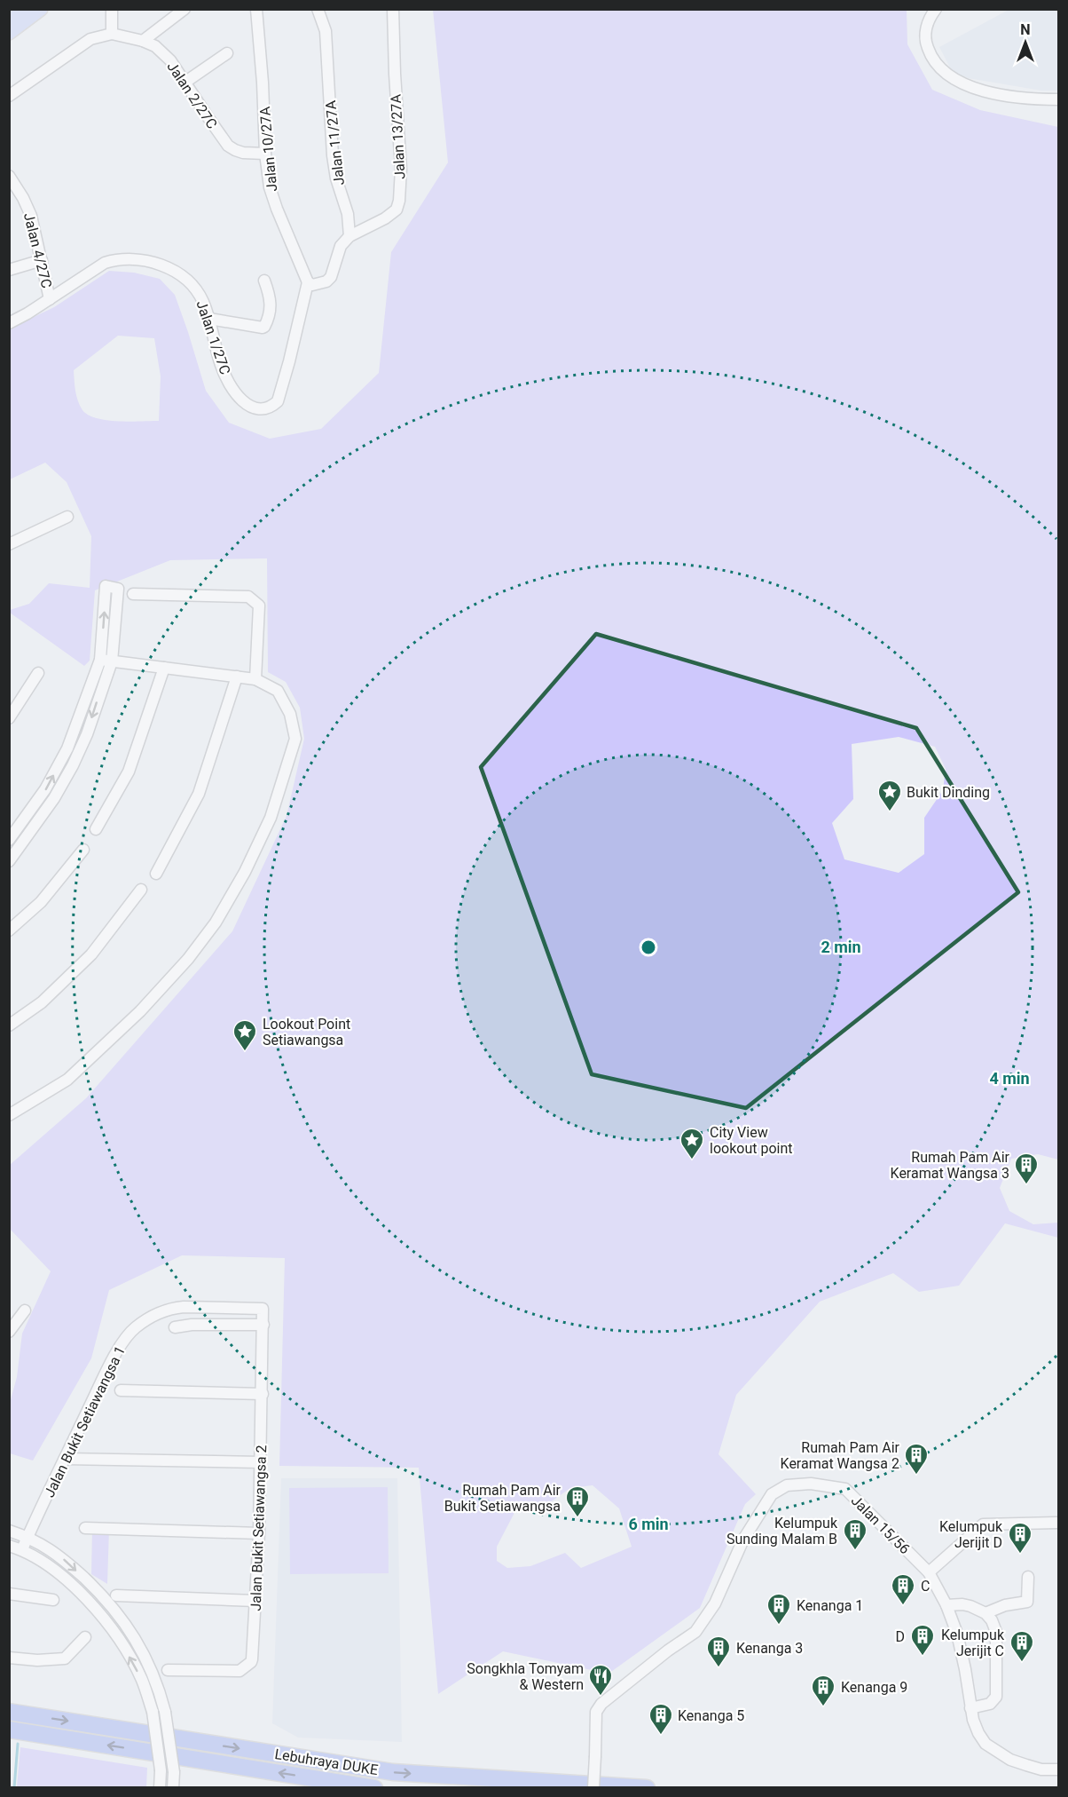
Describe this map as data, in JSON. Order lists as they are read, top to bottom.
{
  "streets": {
    "highway": ["Lebuhraya DUKE"],
    "street": [
      "Jalan 2/27C",
      "Jalan 13/27A",
      "Jalan 11/27A",
      "Jalan 10/27A",
      "Jalan 4/27C",
      "Jalan 1/27C",
      "Jalan Bukit Setiawangsa 1",
      "Jalan 15/56",
      "Jalan Bukit Setiawangsa 2"
    ]
  },
  "crossings": [
    ["Jalan 2/27C", "Jalan 10/27A"],
    ["Jalan 13/27A", "Jalan 11/27A"],
    ["Jalan 10/27A", "Jalan 1/27C"],
    ["Jalan 4/27C", "Jalan 1/27C"],
    ["Jalan Bukit Setiawangsa 1", "Jalan Bukit Setiawangsa 2"]
  ],
  "places": {
    "place": ["Bukit Dinding", "Lookout Point Setiawangsa", "City View lookout point"],
    "building": [
      "Rumah Pam Air Keramat Wangsa 3",
      "Rumah Pam Air Keramat Wangsa 2",
      "Rumah Pam Air Bukit Setiawangsa",
      "Kelumpuk Sunding Malam B",
      "Kelumpuk Jerijit D",
      "C",
      "Kenanga 1",
      "D",
      "Kelumpuk Jerijit C",
      "Kenanga 3",
      "Kenanga 9",
      "Kenanga 5"
    ],
    "restaurant": ["Songkhla Tomyam & Western"]
  },
  "north": "top",
  "rings": ["2 min", "4 min", "6 min"]
}
